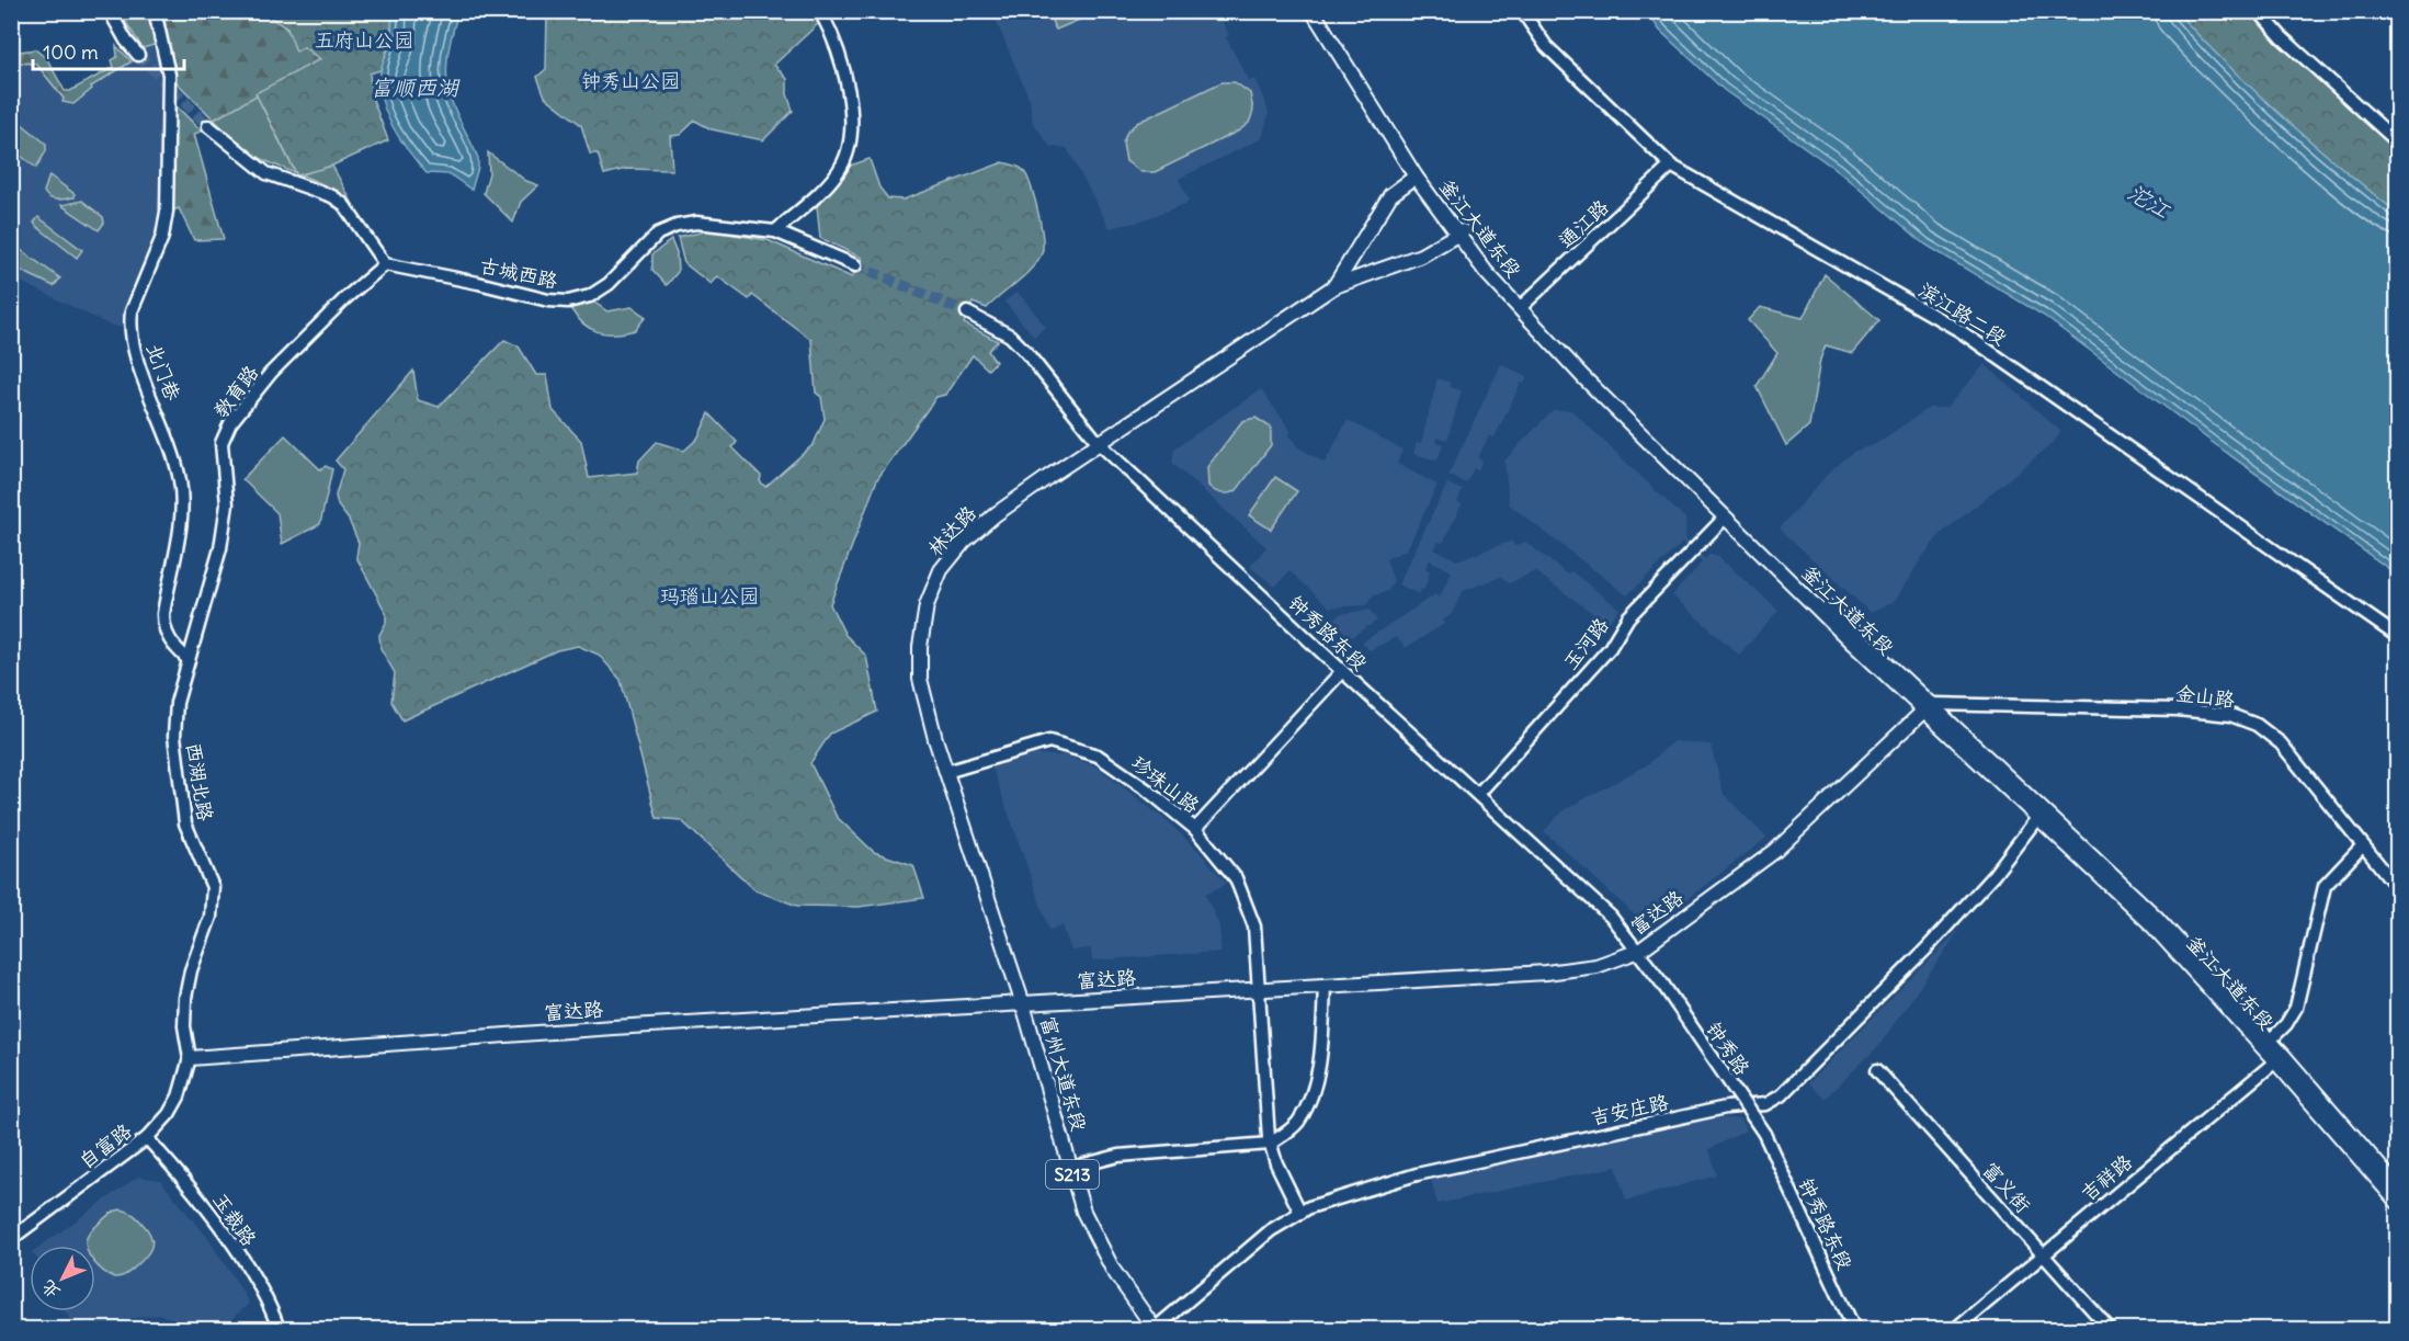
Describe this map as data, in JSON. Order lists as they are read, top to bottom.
{
  "streets": {
    "main road": [
      "釜江大道东段",
      "林达路",
      "富达路",
      "富州大道东段",
      "S213"
    ],
    "street": [
      "通江路",
      "古城西路",
      "滨江路二段",
      "北门巷",
      "教育路",
      "钟秀路东段",
      "玉河路",
      "金山路",
      "西湖北路",
      "珍珠山路",
      "钟秀路",
      "吉安庄路",
      "自富路",
      "吉祥路",
      "富义街",
      "玉裁路"
    ]
  },
  "crossings": [
    ["通江路", "釜江大道东段"],
    ["通江路", "滨江路二段"],
    ["釜江大道东段", "玉河路"],
    ["釜江大道东段", "金山路"],
    ["釜江大道东段", "富达路"],
    ["釜江大道东段", "吉安庄路"],
    ["釜江大道东段", "吉祥路"],
    ["古城西路", "教育路"],
    ["北门巷", "教育路"],
    ["北门巷", "西湖北路"],
    ["教育路", "西湖北路"],
    ["林达路", "钟秀路东段"],
    ["林达路", "珍珠山路"],
    ["林达路", "富达路"],
    ["林达路", "富州大道东段"],
    ["钟秀路东段", "玉河路"],
    ["钟秀路东段", "富达路"],
    ["钟秀路东段", "钟秀路"],
    ["金山路", "富达路"],
    ["西湖北路", "富达路"],
    ["西湖北路", "自富路"],
    ["珍珠山路", "富达路"],
    ["珍珠山路", "吉安庄路"],
    ["富达路", "富州大道东段"],
    ["富达路", "自富路"],
    ["富州大道东段", "吉安庄路"],
    ["自富路", "玉裁路"],
    ["吉祥路", "富义街"]
  ],
  "water": ["富顺西湖", "沱江"],
  "parks": ["五府山公园", "钟秀山公园", "玛瑙山公园"],
  "scale_bar": "100 m",
  "north": "bottom left"
}
